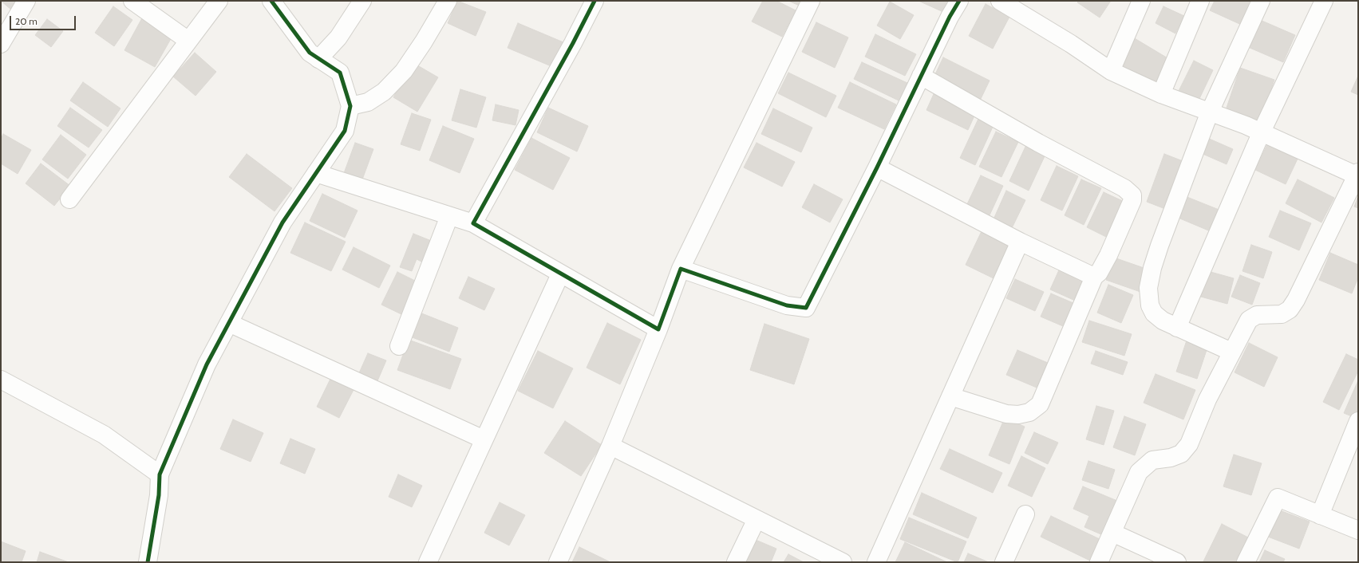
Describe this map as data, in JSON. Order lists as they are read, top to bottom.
{
  "scale_bar": "20 m"
}
